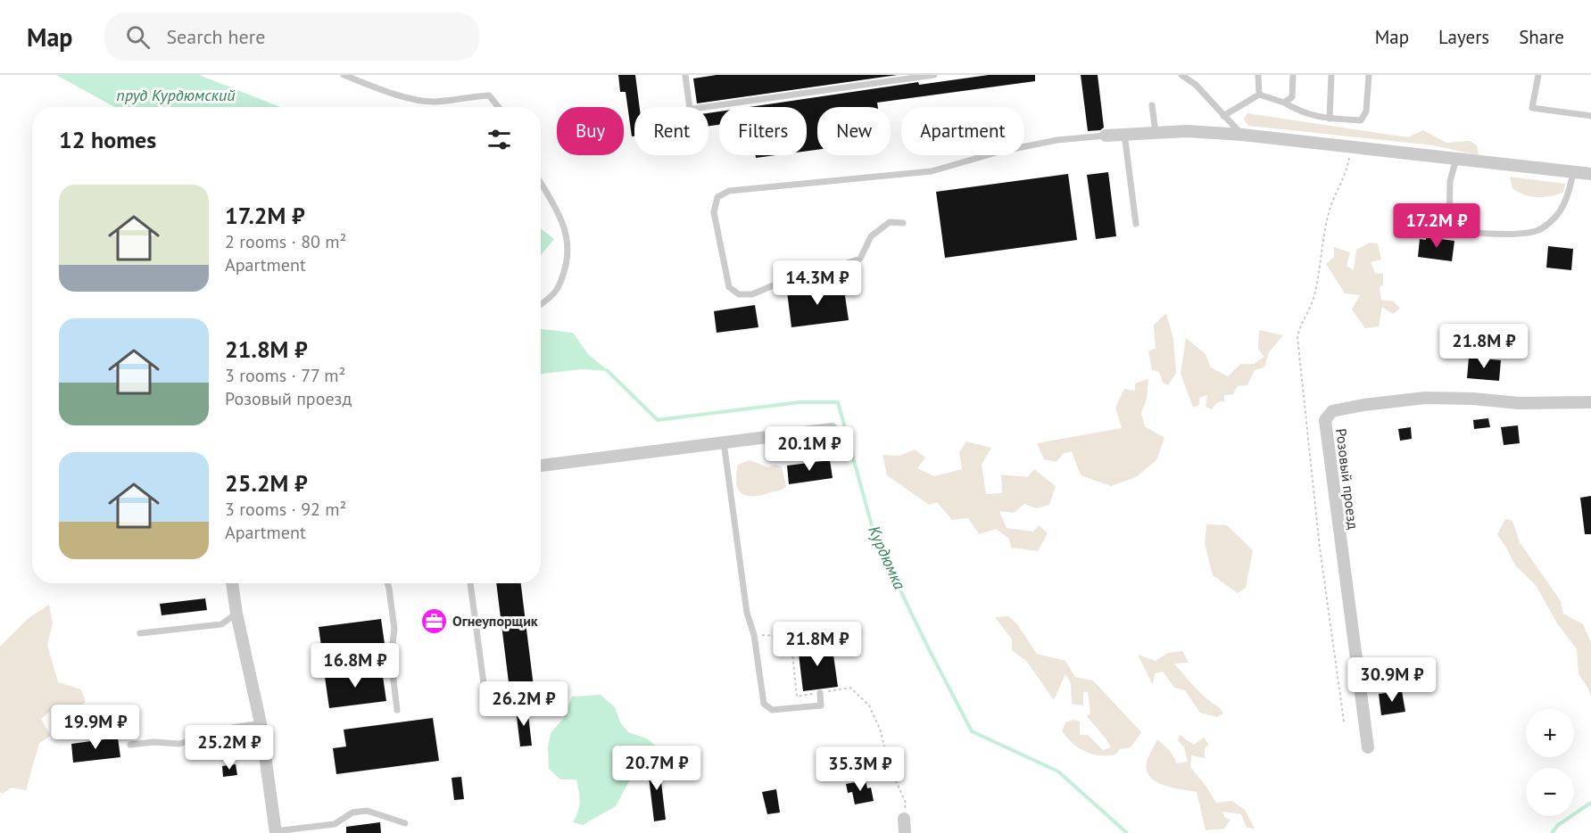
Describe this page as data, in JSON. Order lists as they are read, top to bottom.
{
  "streets": {
    "street": ["Розовый проезд"]
  },
  "water": ["пруд Курдюмский", "Курдюмка"],
  "places": {
    "office": ["Огнеупорщик"]
  },
  "page": {
    "header": "Map",
    "search": "Search here",
    "nav": ["Map", "Layers", "Share"],
    "chip": [
      "Buy",
      "Rent",
      "Filters",
      "New",
      "Apartment"
    ],
    "heading": "12 homes",
    "list": [
      {
        "name": "17.2M ₽",
        "note": "2 rooms · 80 m² · Apartment"
      },
      {
        "name": "21.8M ₽",
        "note": "3 rooms · 77 m² · Розовый проезд"
      },
      {
        "name": "25.2M ₽",
        "note": "3 rooms · 92 m² · Apartment"
      }
    ],
    "price": [
      "17.2M ₽",
      "14.3M ₽",
      "21.8M ₽",
      "20.1M ₽",
      "21.8M ₽",
      "16.8M ₽",
      "30.9M ₽",
      "26.2M ₽",
      "19.9M ₽",
      "25.2M ₽",
      "20.7M ₽",
      "35.3M ₽"
    ],
    "map_buttons": ["+", "−"]
  }
}
